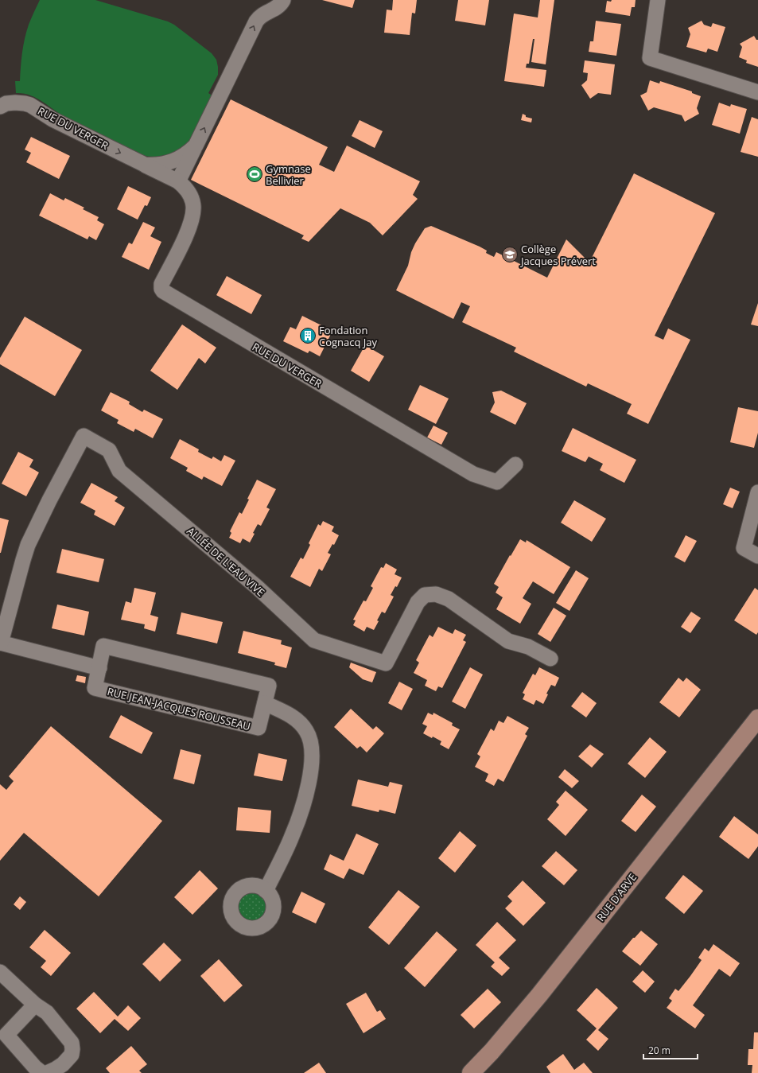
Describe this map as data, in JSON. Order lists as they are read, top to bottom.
{
  "streets": {
    "main road": ["RUE D'ARVE"],
    "street": ["RUE DU VERGER", "ALLÉE DE L'EAU VIVE", "RUE JEAN-JACQUES ROUSSEAU"]
  },
  "places": {
    "sports": ["Gymnase Bellivier"],
    "school or university": ["Collège Jacques Prévert"],
    "building": ["Fondation Cognacq Jay"]
  },
  "scale_bar": "20 m"
}
